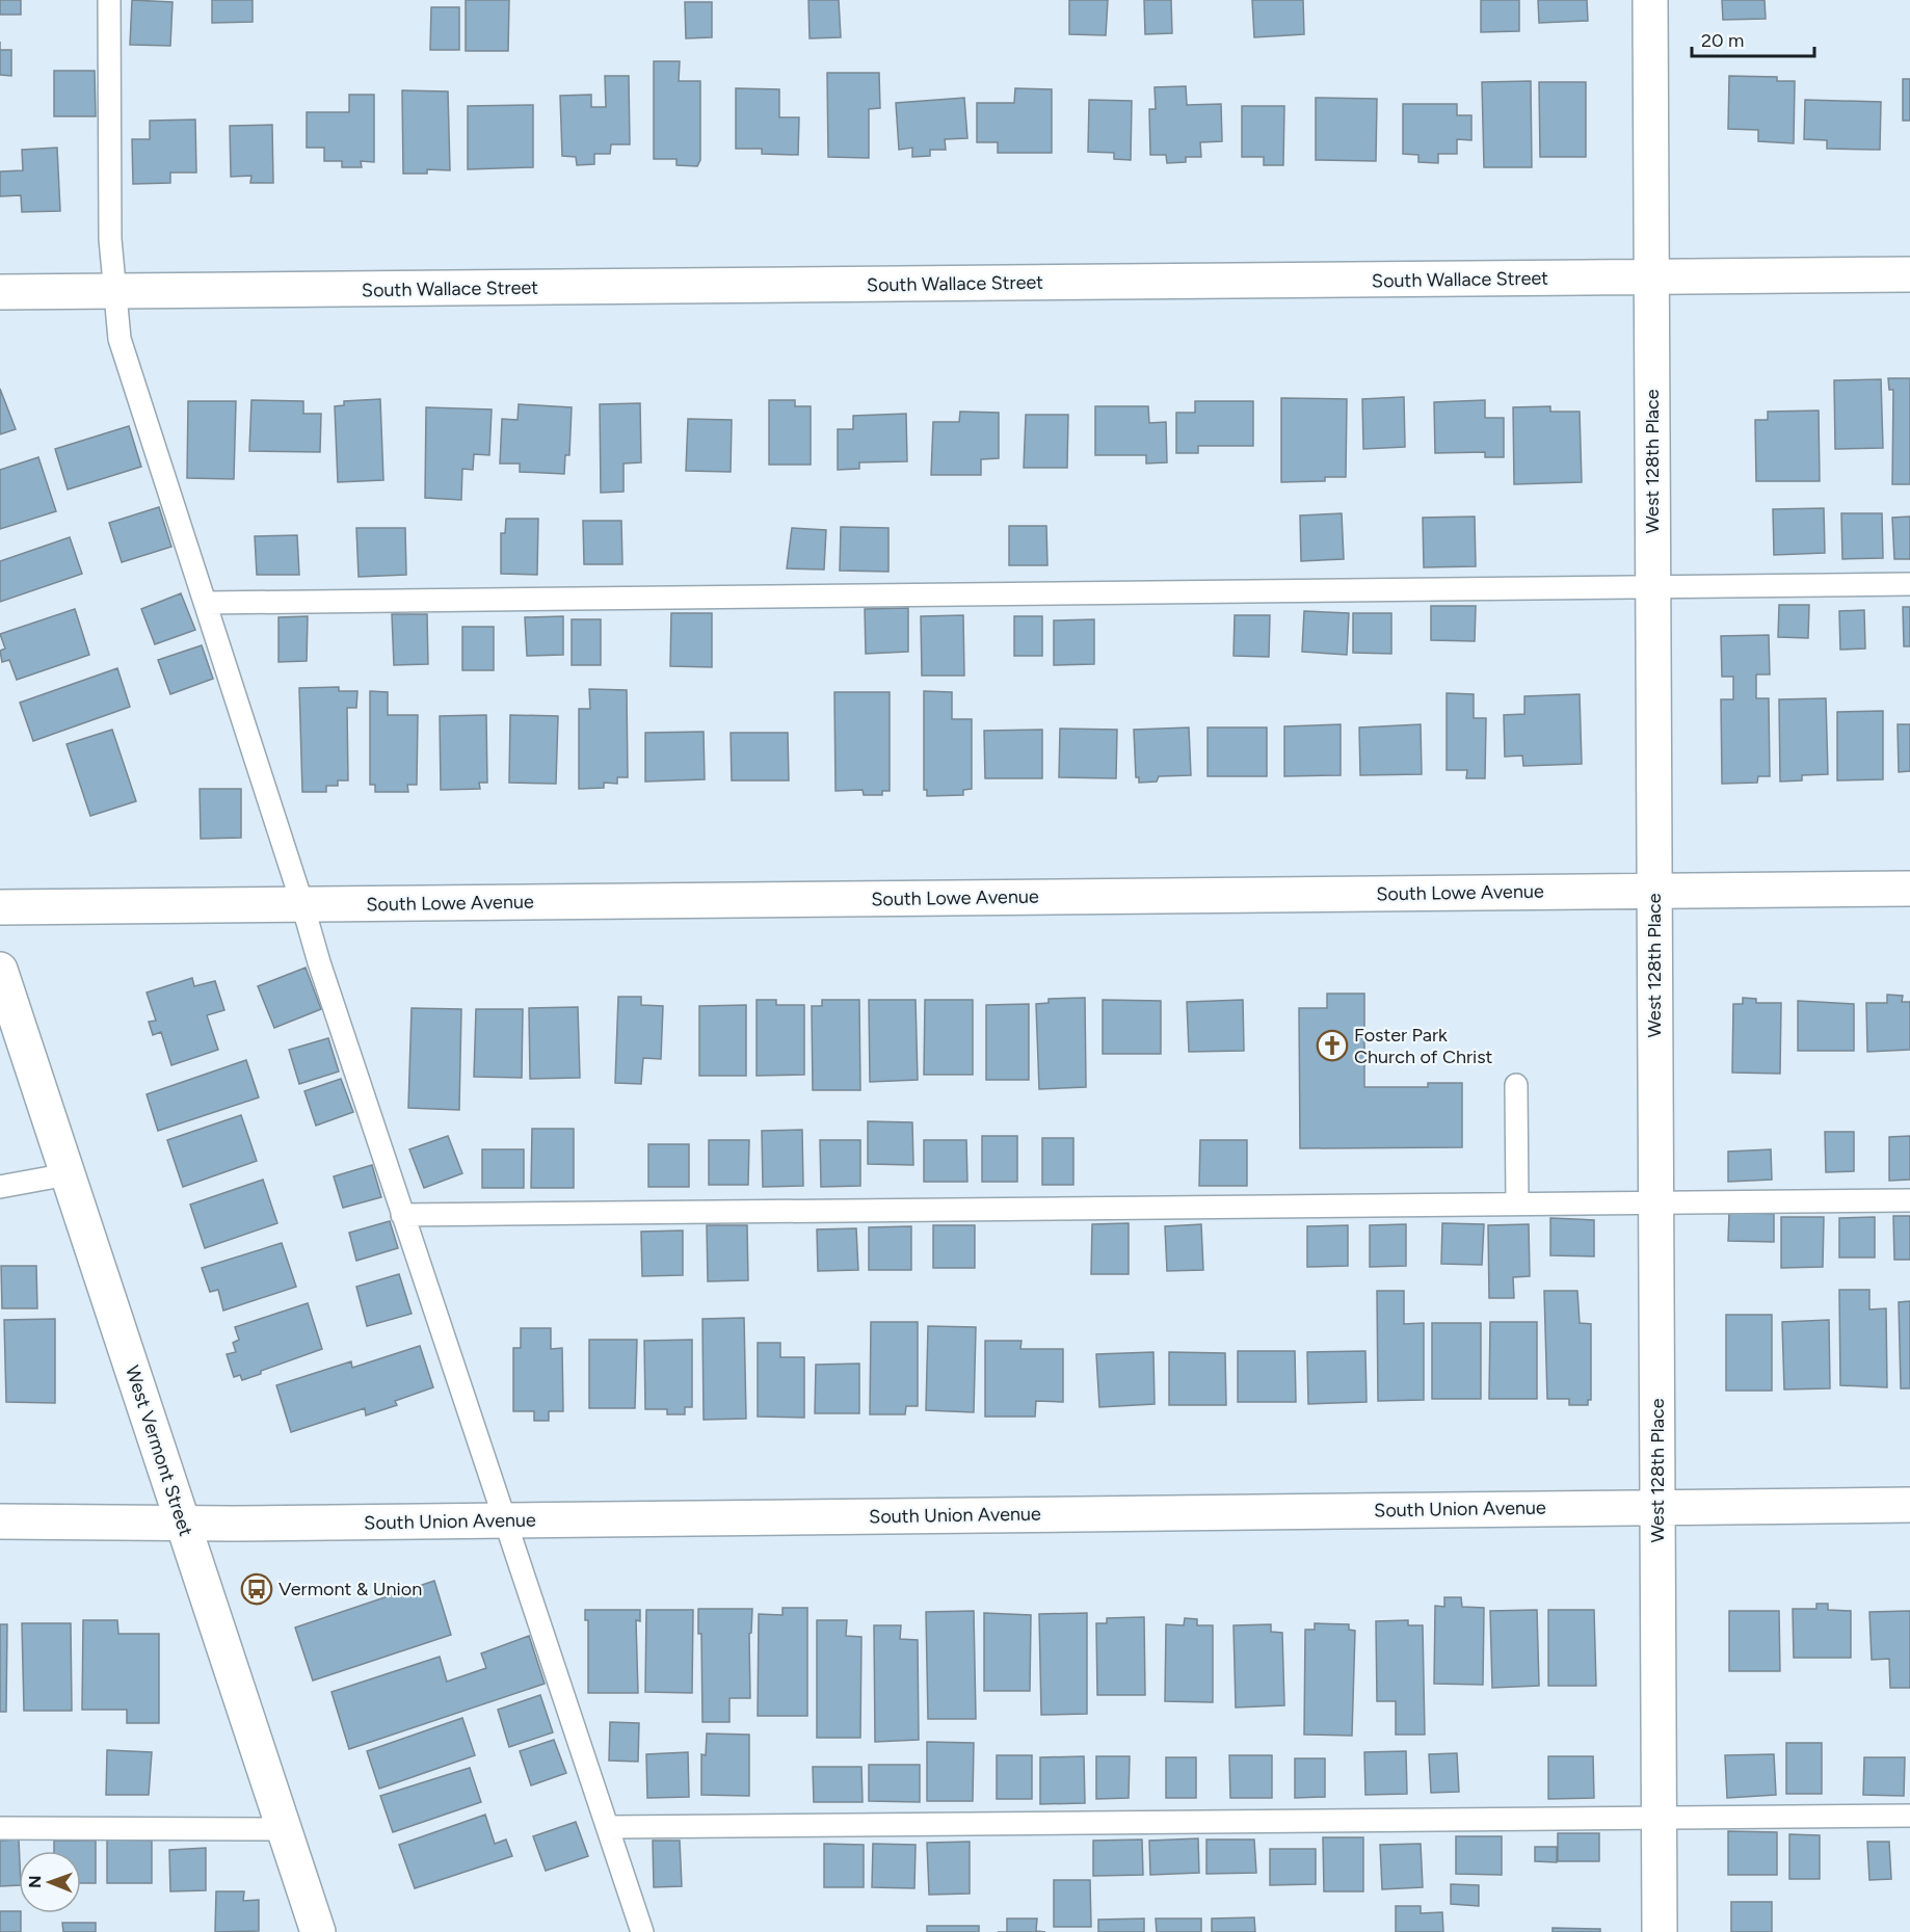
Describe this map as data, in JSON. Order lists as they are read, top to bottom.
{
  "streets": {
    "street": [
      "South Wallace Street",
      "West 128th Place",
      "South Lowe Avenue",
      "West Vermont Street",
      "South Union Avenue"
    ]
  },
  "crossings": [
    ["South Wallace Street", "West 128th Place"],
    ["West 128th Place", "South Lowe Avenue"],
    ["West 128th Place", "South Union Avenue"],
    ["West Vermont Street", "South Union Avenue"]
  ],
  "places": {
    "church": ["Foster Park Church of Christ"],
    "bus stop": ["Vermont & Union"]
  },
  "scale_bar": "20 m",
  "north": "left"
}
